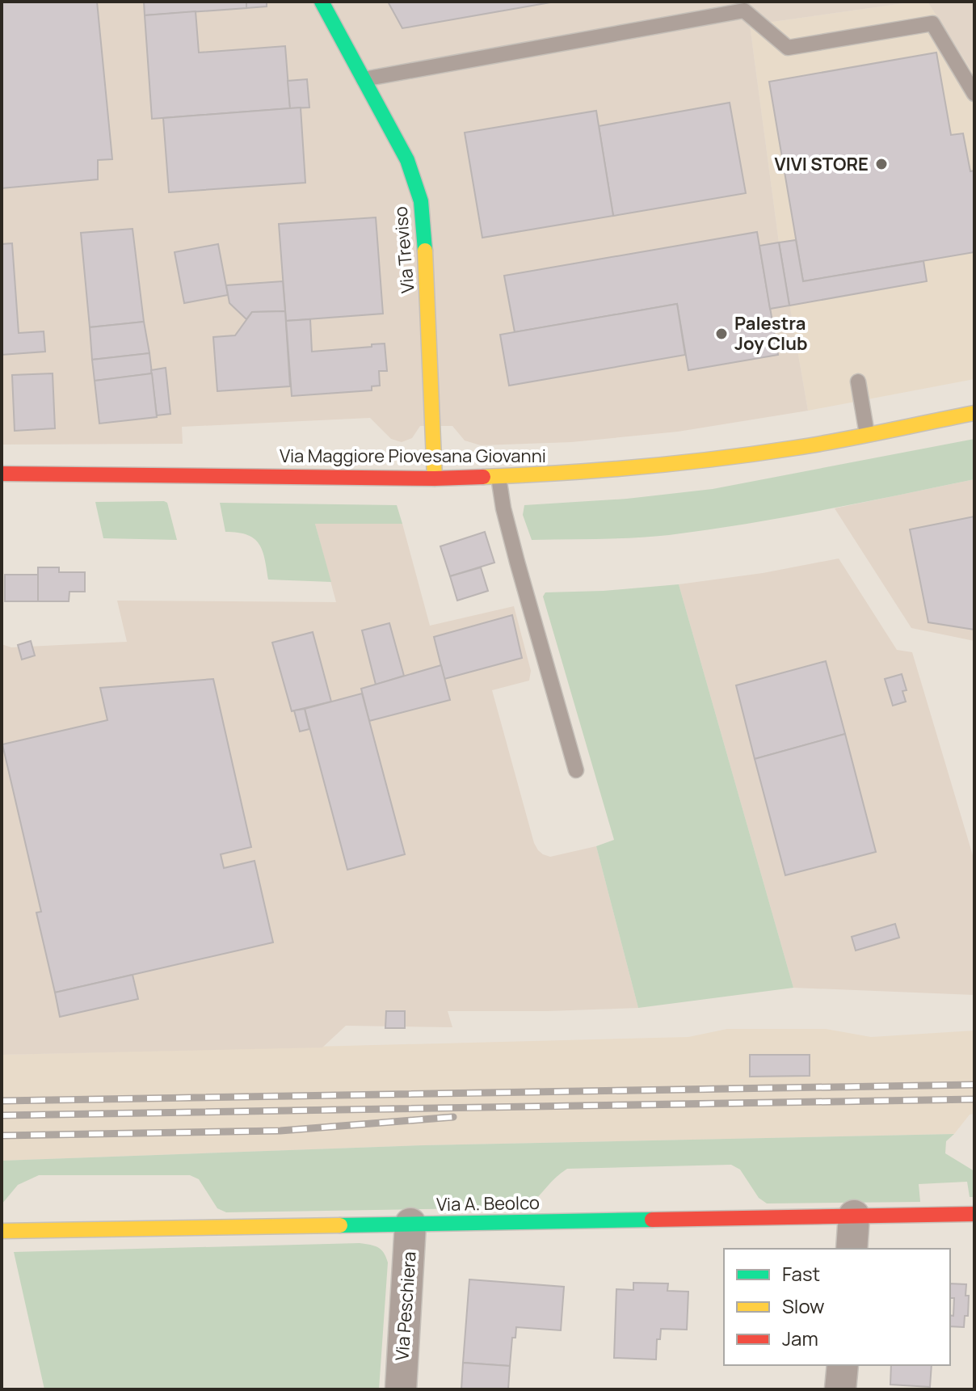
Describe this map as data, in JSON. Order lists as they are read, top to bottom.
{
  "streets": {
    "street": [
      "Via Treviso",
      "Via Maggiore Piovesana Giovanni",
      "Via A. Beolco",
      "Via Peschiera"
    ]
  },
  "crossings": [
    ["Via Treviso", "Via Maggiore Piovesana Giovanni"],
    ["Via A. Beolco", "Via Peschiera"]
  ],
  "places": ["VIVI STORE", "Palestra Joy Club"],
  "legend": ["Fast", "Slow", "Jam"]
}
